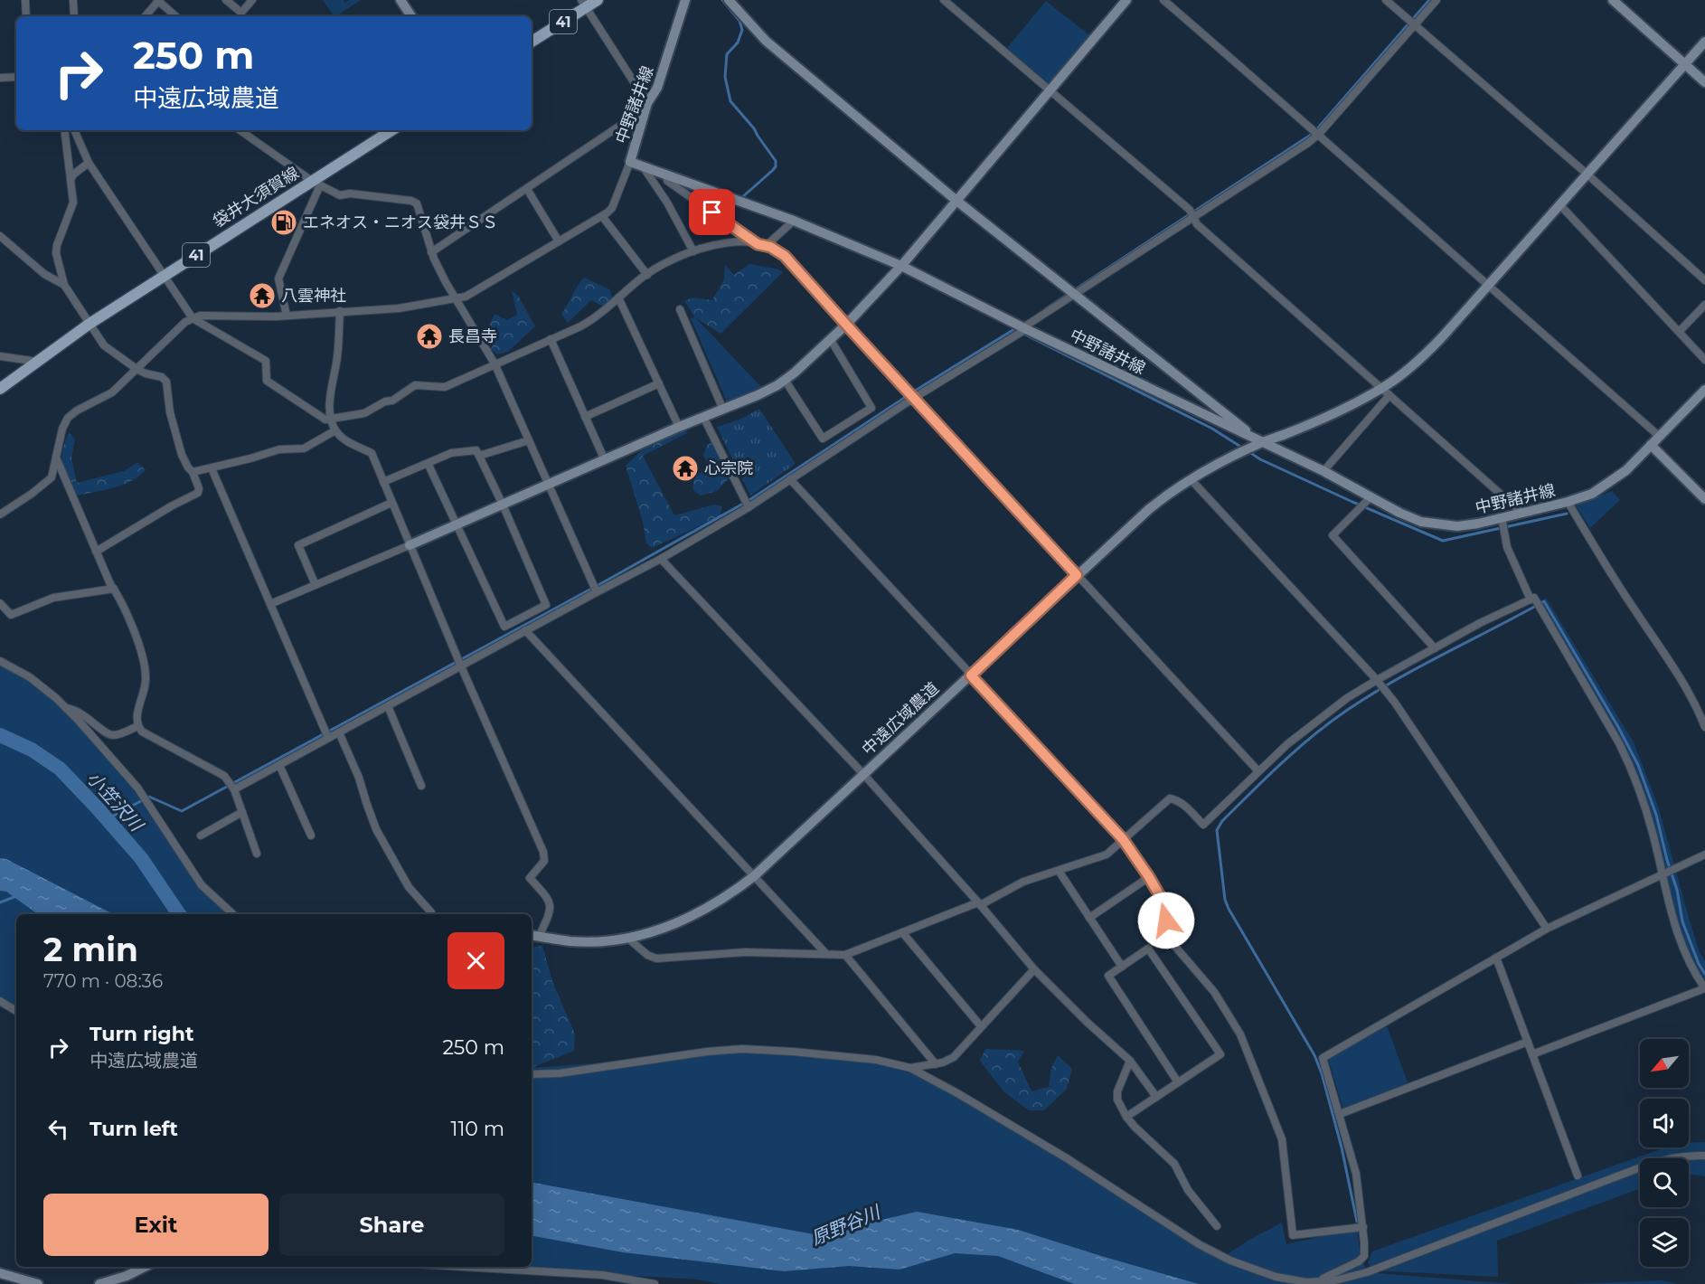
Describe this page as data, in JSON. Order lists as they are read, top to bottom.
{
  "streets": {
    "main road": ["41", "袋井大須賀線"],
    "street": ["中野諸井線", "中遠広域農道"]
  },
  "crossings": [
    ["中野諸井線", "中遠広域農道"]
  ],
  "water": ["小笠沢川", "原野谷川"],
  "places": {
    "fuel station": ["エネオス・ニオス袋井ＳＳ"],
    "temple": ["八雲神社", "長昌寺", "心宗院"]
  },
  "north": "bottom left",
  "page": {
    "turn": ["250 m", "中遠広域農道"],
    "heading": ["2 min", "770 m · 08:36"],
    "list": [
      {
        "name": "Turn right",
        "note": "中遠広域農道",
        "value": "250 m"
      },
      {
        "name": "Turn left",
        "value": "110 m"
      }
    ],
    "buttons": ["Exit", "Share"]
  }
}
